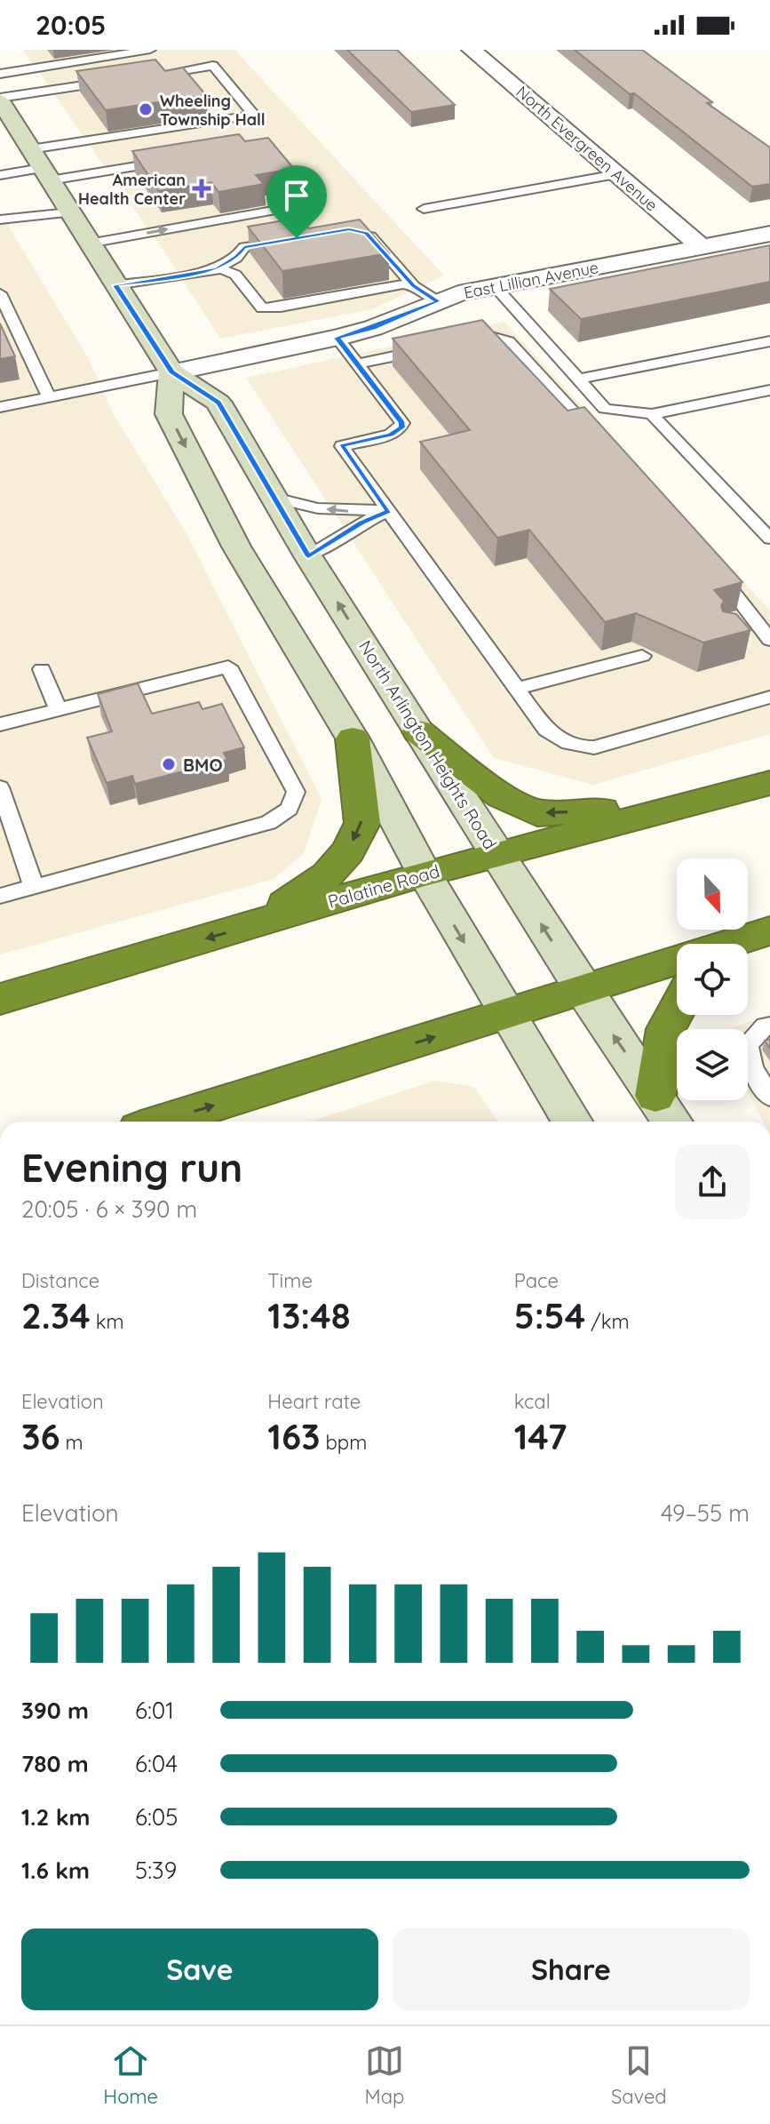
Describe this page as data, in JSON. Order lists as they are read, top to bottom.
{
  "streets": {
    "highway": ["Palatine Road"],
    "main road": ["North Arlington Heights Road"],
    "street": ["North Evergreen Avenue", "East Lillian Avenue"]
  },
  "crossings": [
    ["North Evergreen Avenue", "East Lillian Avenue"],
    ["East Lillian Avenue", "North Arlington Heights Road"],
    ["North Arlington Heights Road", "Palatine Road"]
  ],
  "places": {
    "other": ["Wheeling Township Hall", "BMO"],
    "health": ["American Health Center"]
  },
  "north": "bottom",
  "page": {
    "status": "20:05",
    "heading": ["Evening run", "20:05 · 6 × 390 m"],
    "stats": [
      ["Distance", "2.34 km"],
      ["Time", "13:48"],
      ["Pace", "5:54 /km"],
      ["Elevation", "36 m"],
      ["Heart rate", "163 bpm"],
      ["kcal", "147"]
    ],
    "chart": ["Elevation", "49–55 m"],
    "list": [
      {
        "name": "390 m",
        "note": "6:01"
      },
      {
        "name": "780 m",
        "note": "6:04"
      },
      {
        "name": "1.2 km",
        "note": "6:05"
      },
      {
        "name": "1.6 km",
        "note": "5:39"
      }
    ],
    "buttons": ["Save", "Share"],
    "tabs": ["Home", "Map", "Saved"]
  }
}
